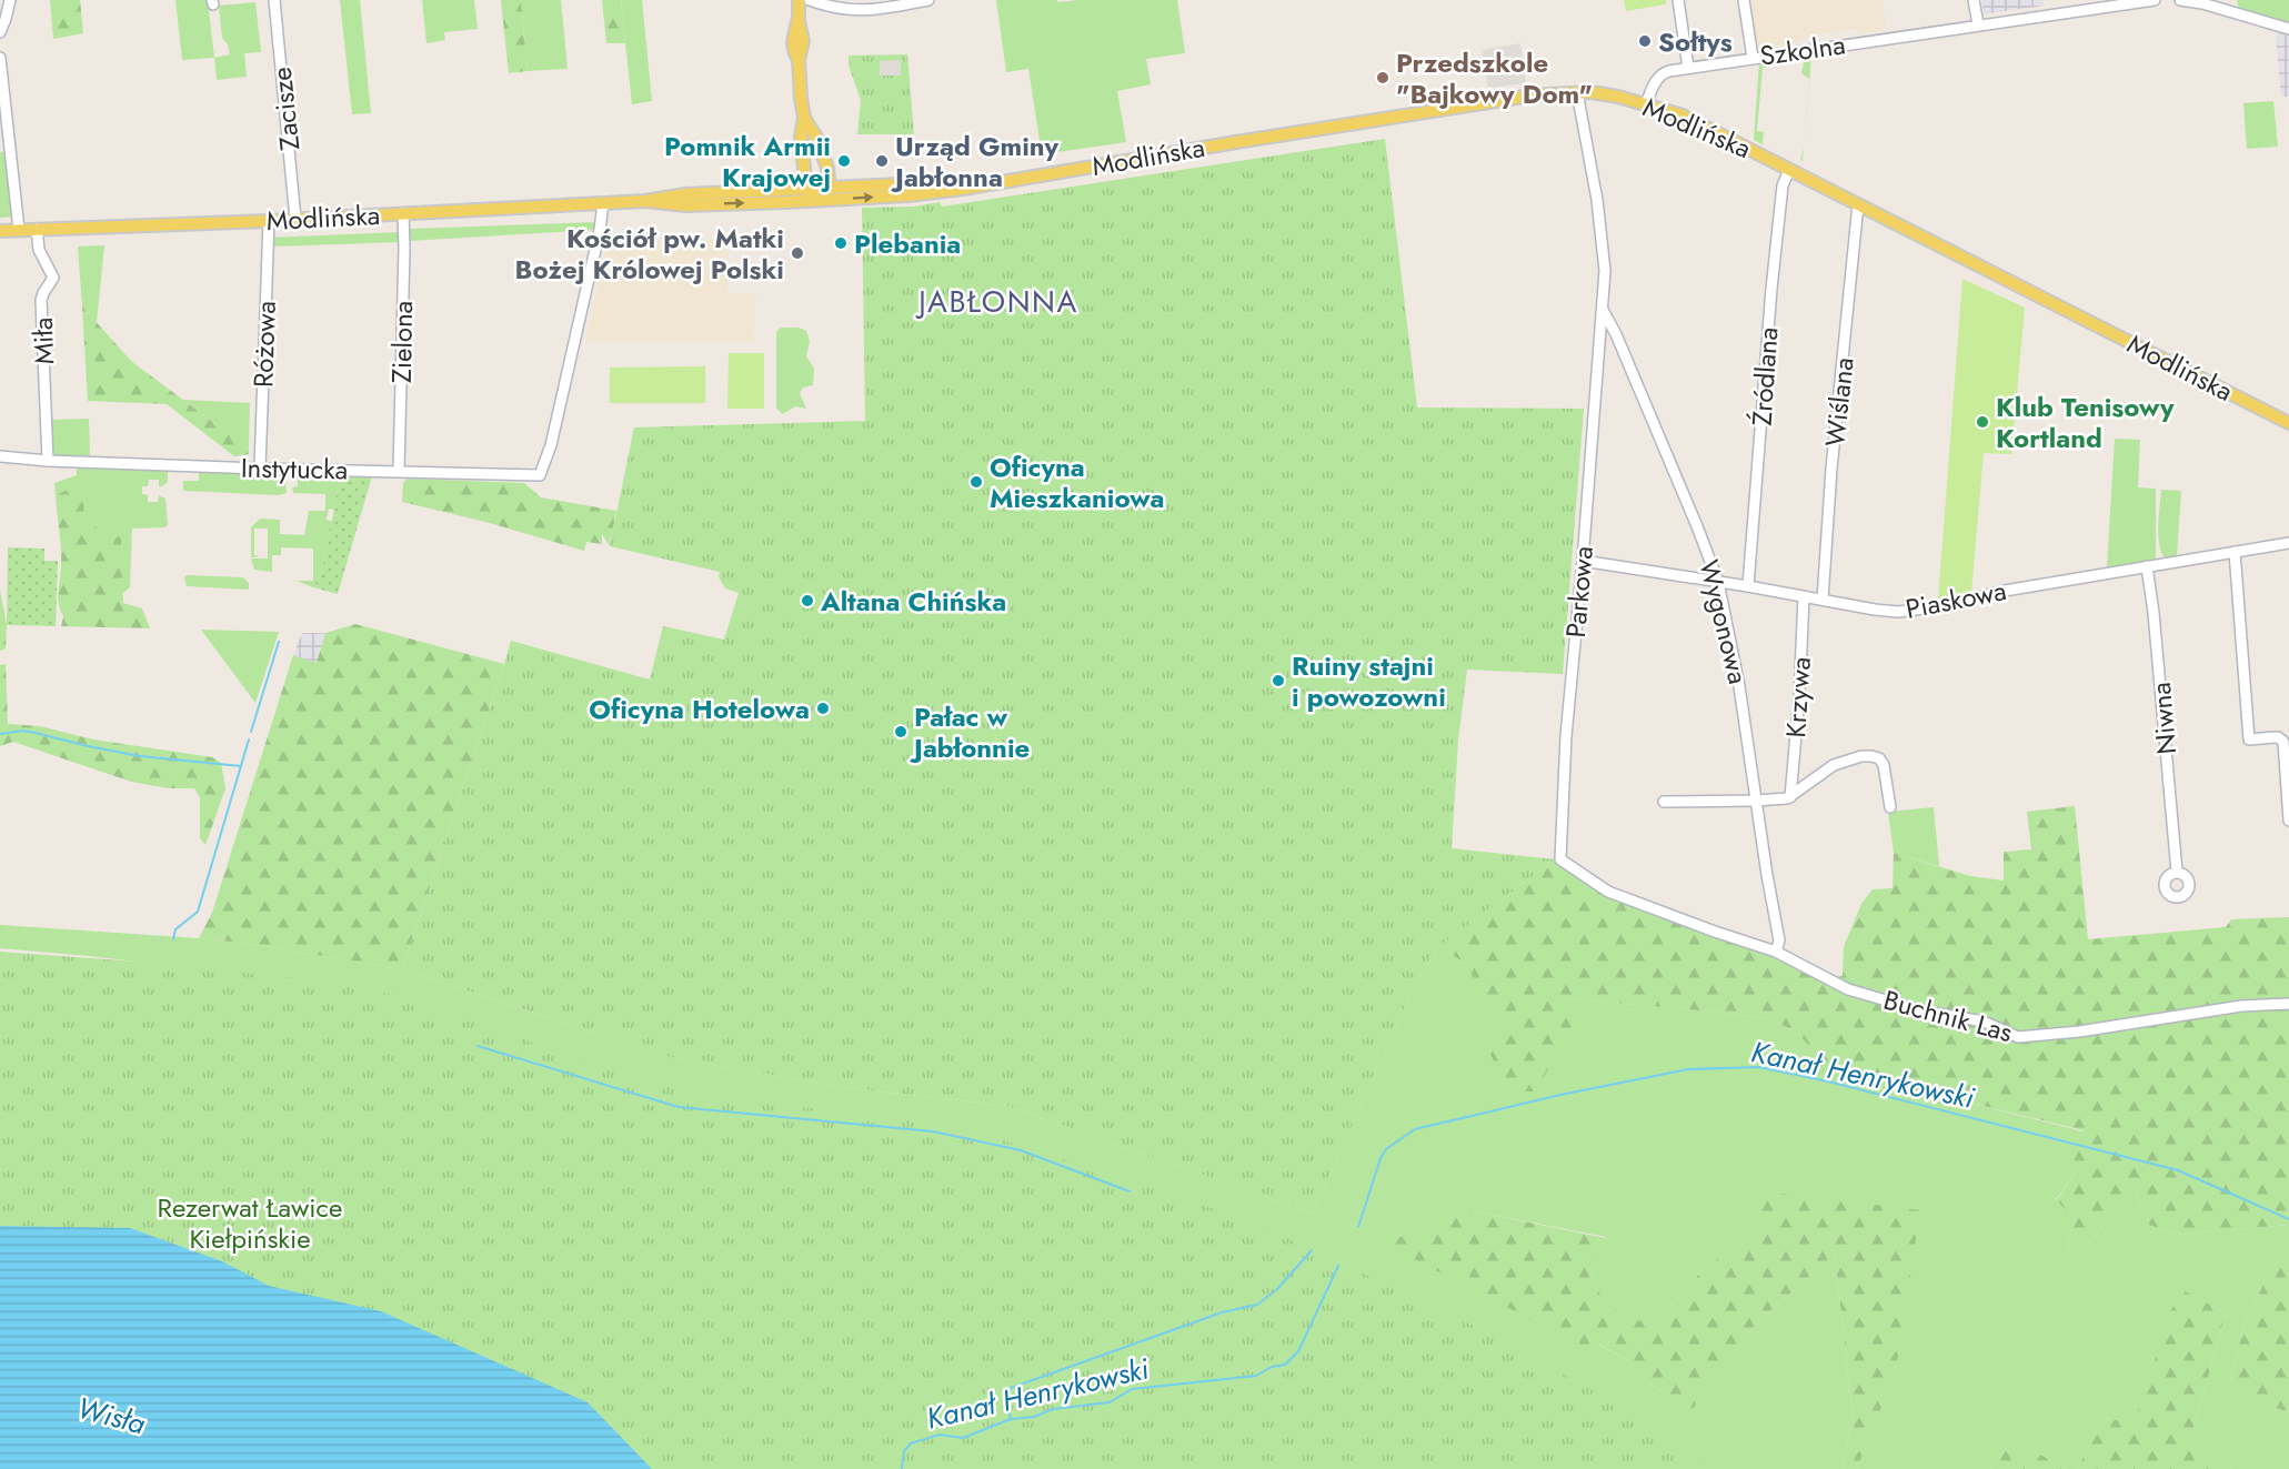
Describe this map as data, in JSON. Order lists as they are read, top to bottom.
{
  "streets": {
    "main road": ["Modlińska"],
    "street": [
      "Szkolna",
      "Zacisze",
      "Miła",
      "Zielona",
      "Różowa",
      "Źródlana",
      "Wiślana",
      "Instytucka",
      "Parkowa",
      "Piaskowa",
      "Wygonowa",
      "Krzywa",
      "Niwna",
      "Buchnik Las"
    ]
  },
  "crossings": [
    ["Szkolna", "Modlińska"],
    ["Zacisze", "Modlińska"],
    ["Modlińska", "Miła"],
    ["Modlińska", "Zielona"],
    ["Modlińska", "Różowa"],
    ["Modlińska", "Źródlana"],
    ["Modlińska", "Wiślana"],
    ["Modlińska", "Instytucka"],
    ["Modlińska", "Parkowa"],
    ["Miła", "Instytucka"],
    ["Zielona", "Instytucka"],
    ["Różowa", "Instytucka"],
    ["Źródlana", "Piaskowa"],
    ["Wiślana", "Piaskowa"],
    ["Parkowa", "Piaskowa"],
    ["Parkowa", "Wygonowa"],
    ["Parkowa", "Buchnik Las"],
    ["Piaskowa", "Wygonowa"],
    ["Piaskowa", "Krzywa"],
    ["Piaskowa", "Niwna"],
    ["Wygonowa", "Buchnik Las"]
  ],
  "districts": ["JABŁONNA"],
  "water": ["Kanał Henrykowski", "Wisła"],
  "parks": ["Rezerwat Ławice Kiełpińskie"],
  "places": [
    "Sołtys",
    "Przedszkole \"Bajkowy Dom\"",
    "Pomnik Armii Krajowej",
    "Urząd Gminy Jabłonna",
    "Plebania",
    "Kościół pw. Matki Bożej Królowej Polski",
    "Klub Tenisowy Kortland",
    "Oficyna Mieszkaniowa",
    "Altana Chińska",
    "Ruiny stajni i powozowni",
    "Oficyna Hotelowa",
    "Pałac w Jabłonnie"
  ]
}
